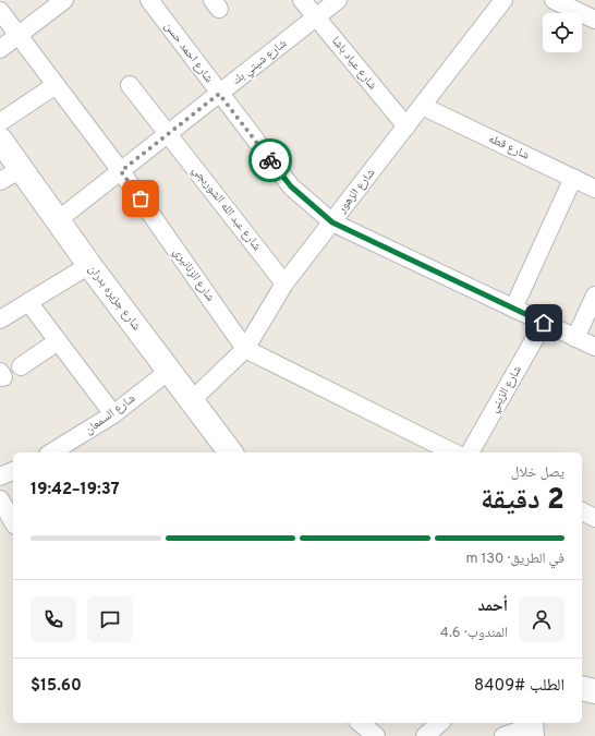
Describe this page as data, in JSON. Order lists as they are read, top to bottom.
{
  "streets": {
    "street": [
      "شارع احمد حسن",
      "شارع شيتي بك",
      "شارع عياد باشا",
      "شارع قطه",
      "شارع الزهور",
      "شارع عبد الله الشوربجي",
      "شارع الزنانيري",
      "شارع جزيره بدران",
      "شارع الزيني",
      "شارع السمعان"
    ]
  },
  "crossings": [
    ["شارع احمد حسن", "شارع شيتي بك"],
    ["شارع احمد حسن", "شارع الزهور"],
    ["شارع احمد حسن", "شارع الزيني"],
    ["شارع شيتي بك", "شارع عياد باشا"],
    ["شارع شيتي بك", "شارع عبد الله الشوربجي"],
    ["شارع شيتي بك", "شارع الزنانيري"],
    ["شارع شيتي بك", "شارع جزيره بدران"],
    ["شارع عياد باشا", "شارع الزهور"],
    ["شارع قطه", "شارع الزهور"],
    ["شارع الزهور", "شارع عبد الله الشوربجي"],
    ["شارع الزهور", "شارع الزنانيري"],
    ["شارع الزهور", "شارع جزيره بدران"],
    ["شارع جزيره بدران", "شارع السمعان"]
  ],
  "page": {
    "heading": ["2 دقيقة", "يصل خلال", "19:37–19:42"],
    "panel": [
      "أحمد",
      "المندوب · 4.6",
      "الطلب #8409",
      "$15.60"
    ],
    "bar": "في الطريق · 130 m"
  }
}
